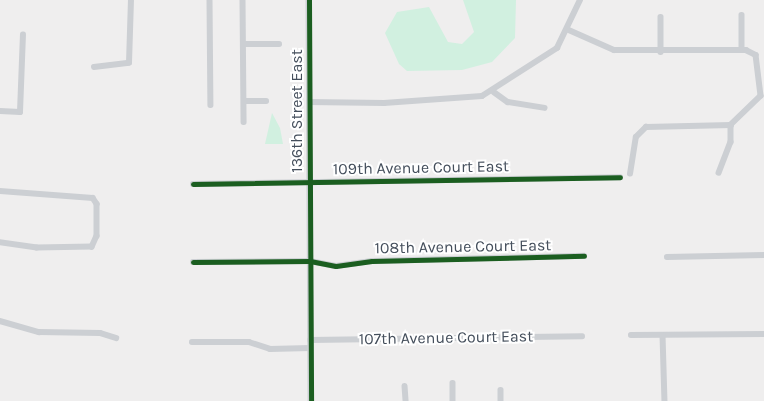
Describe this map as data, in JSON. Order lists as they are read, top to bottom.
{
  "streets": {
    "street": [
      "136th Street East",
      "109th Avenue Court East",
      "108th Avenue Court East",
      "107th Avenue Court East"
    ]
  },
  "crossings": [
    ["136th Street East", "109th Avenue Court East"],
    ["136th Street East", "108th Avenue Court East"],
    ["136th Street East", "107th Avenue Court East"]
  ]
}
